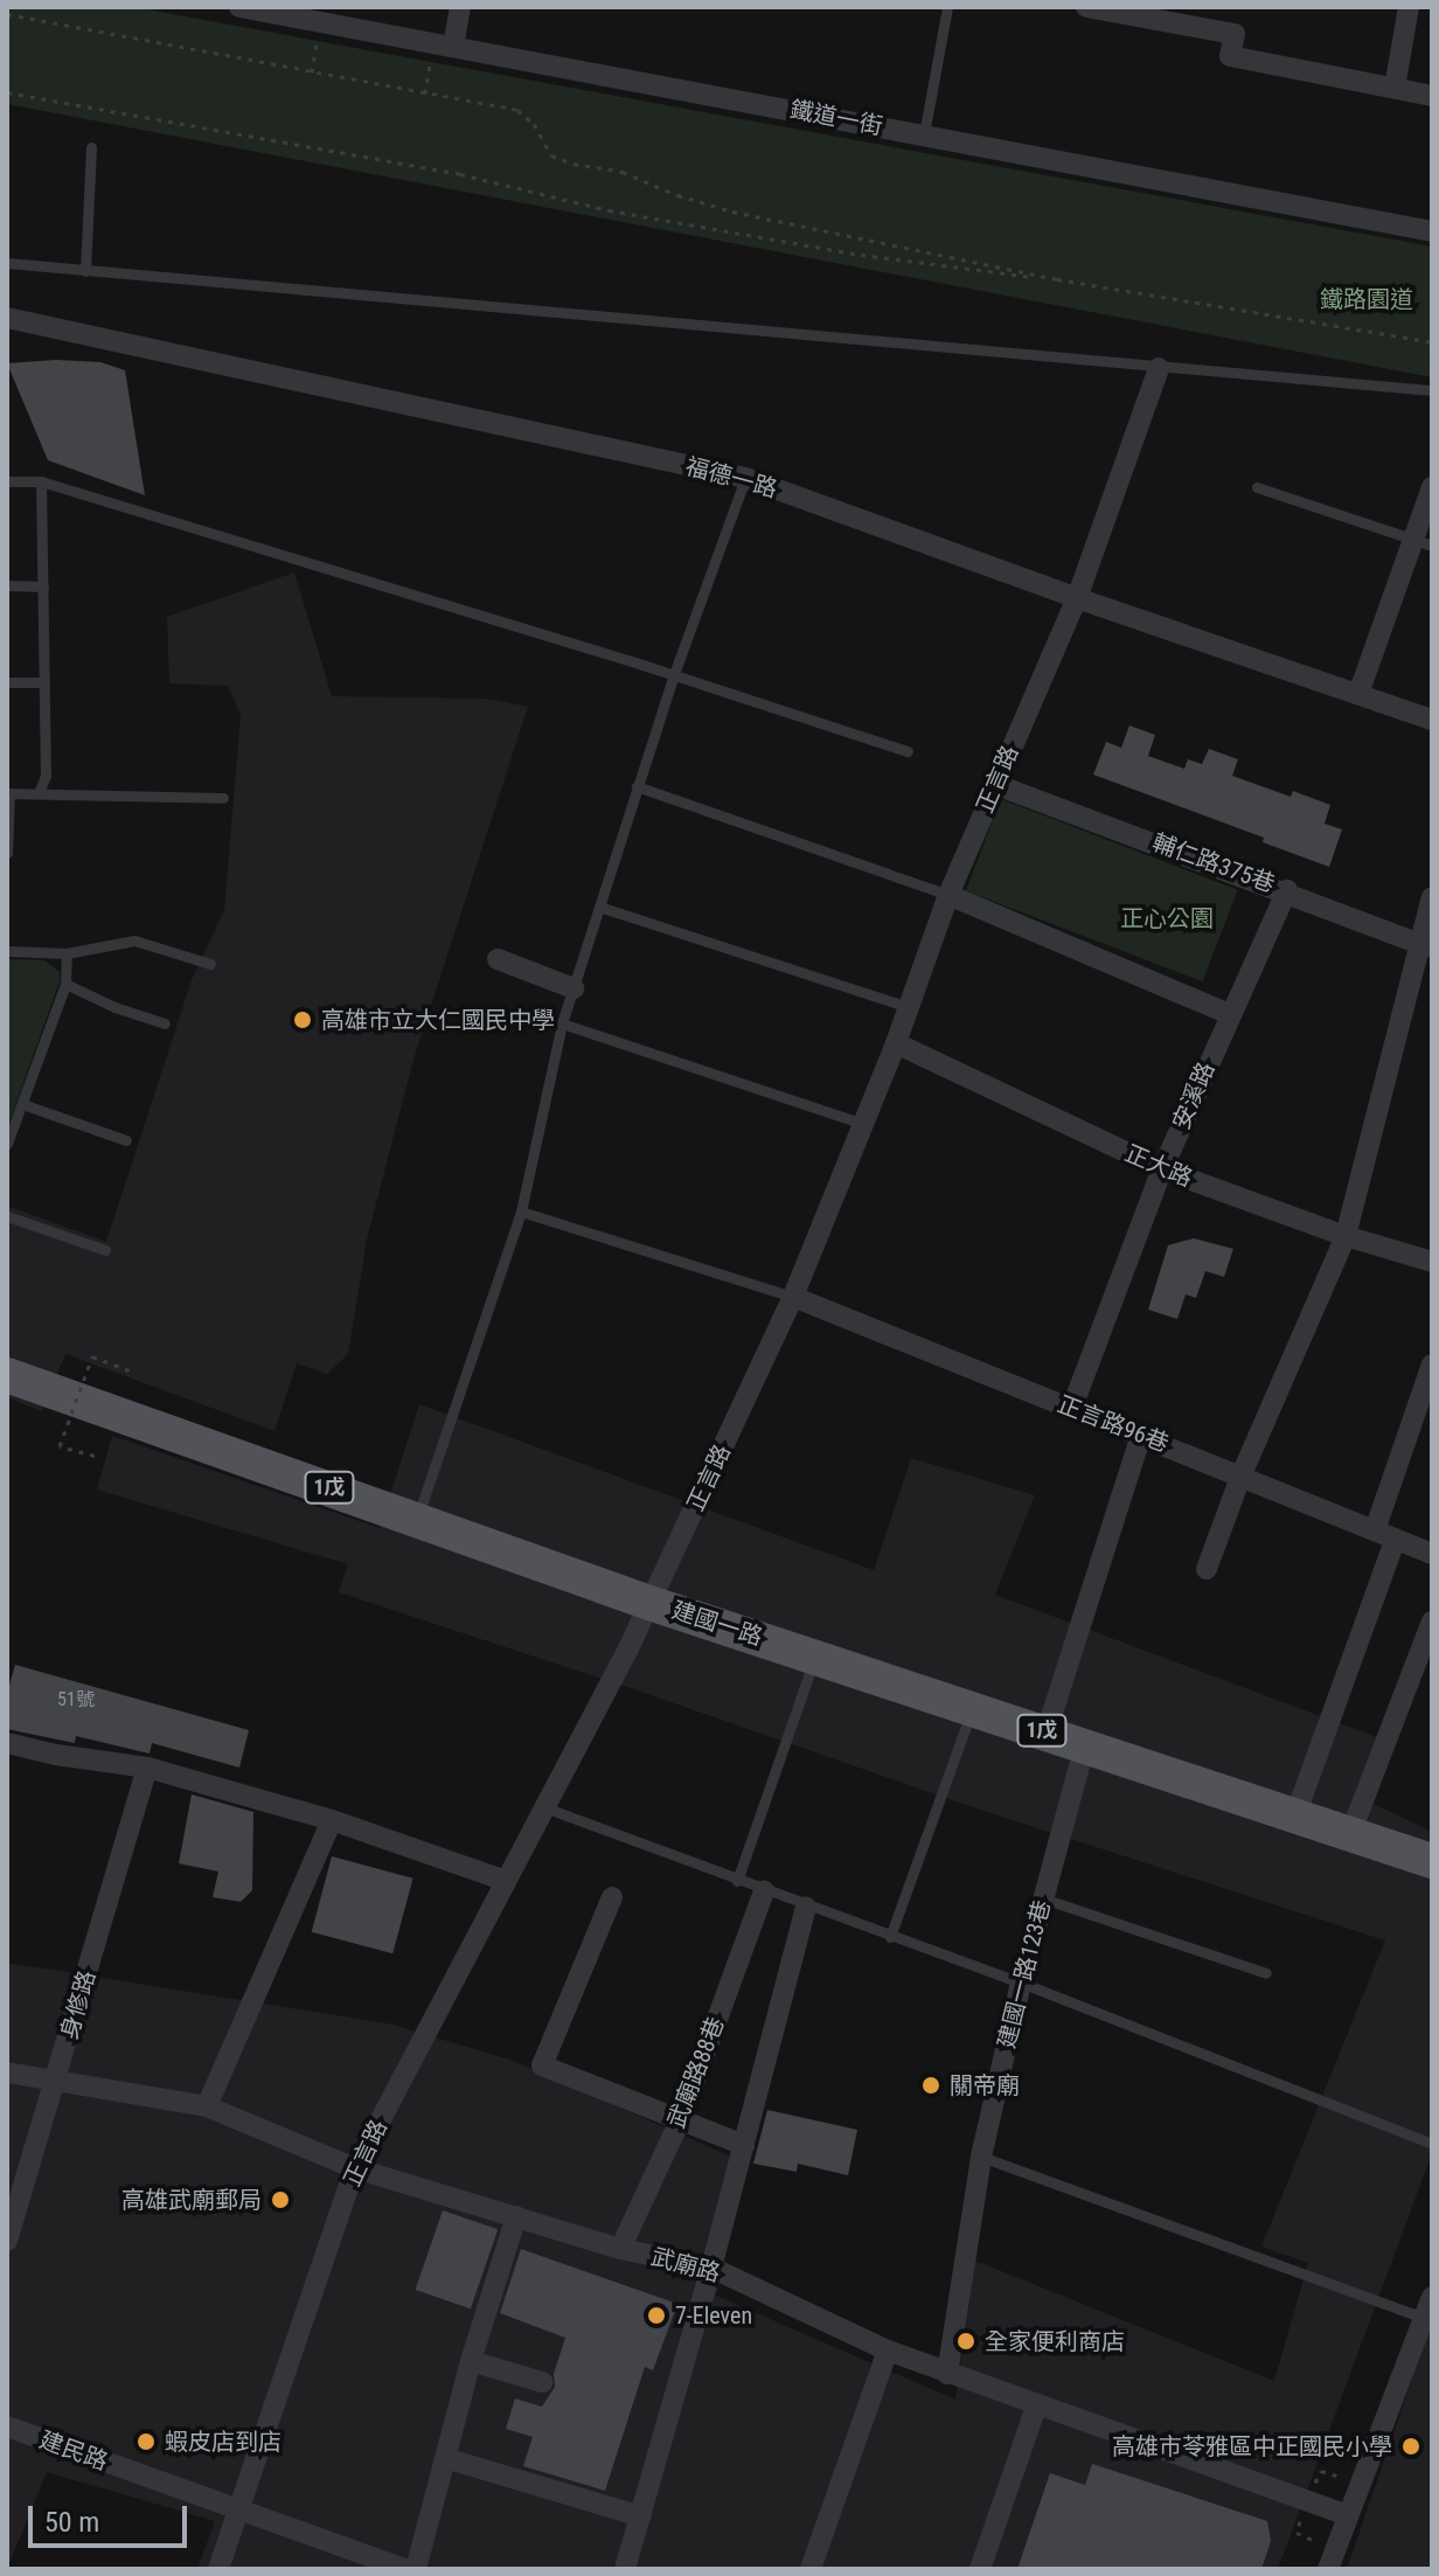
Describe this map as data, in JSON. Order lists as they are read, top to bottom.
{
  "streets": {
    "main road": ["1戊", "建國一路"],
    "street": [
      "鐵道一街",
      "福德一路",
      "正言路",
      "輔仁路375巷",
      "安溪路",
      "正大路",
      "正言路96巷",
      "建國一路123巷",
      "身修路",
      "武廟路88巷",
      "武廟路",
      "建民路"
    ]
  },
  "crossings": [
    ["福德一路", "正言路"],
    ["正言路", "輔仁路375巷"],
    ["正言路", "正大路"],
    ["正言路", "正言路96巷"],
    ["正言路", "建國一路"],
    ["正言路", "武廟路"],
    ["正言路", "建民路"],
    ["輔仁路375巷", "安溪路"],
    ["安溪路", "正大路"],
    ["安溪路", "正言路96巷"],
    ["建國一路", "建國一路123巷"],
    ["建國一路123巷", "武廟路"],
    ["身修路", "武廟路"],
    ["武廟路88巷", "武廟路"]
  ],
  "parks": ["鐵路園道", "正心公園"],
  "places": [
    "高雄市立大仁國民中學",
    "關帝廟",
    "高雄武廟郵局",
    "7-Eleven",
    "全家便利商店",
    "蝦皮店到店",
    "高雄市苓雅區中正國民小學"
  ],
  "house_numbers": ["51號"],
  "scale_bar": "50 m"
}
